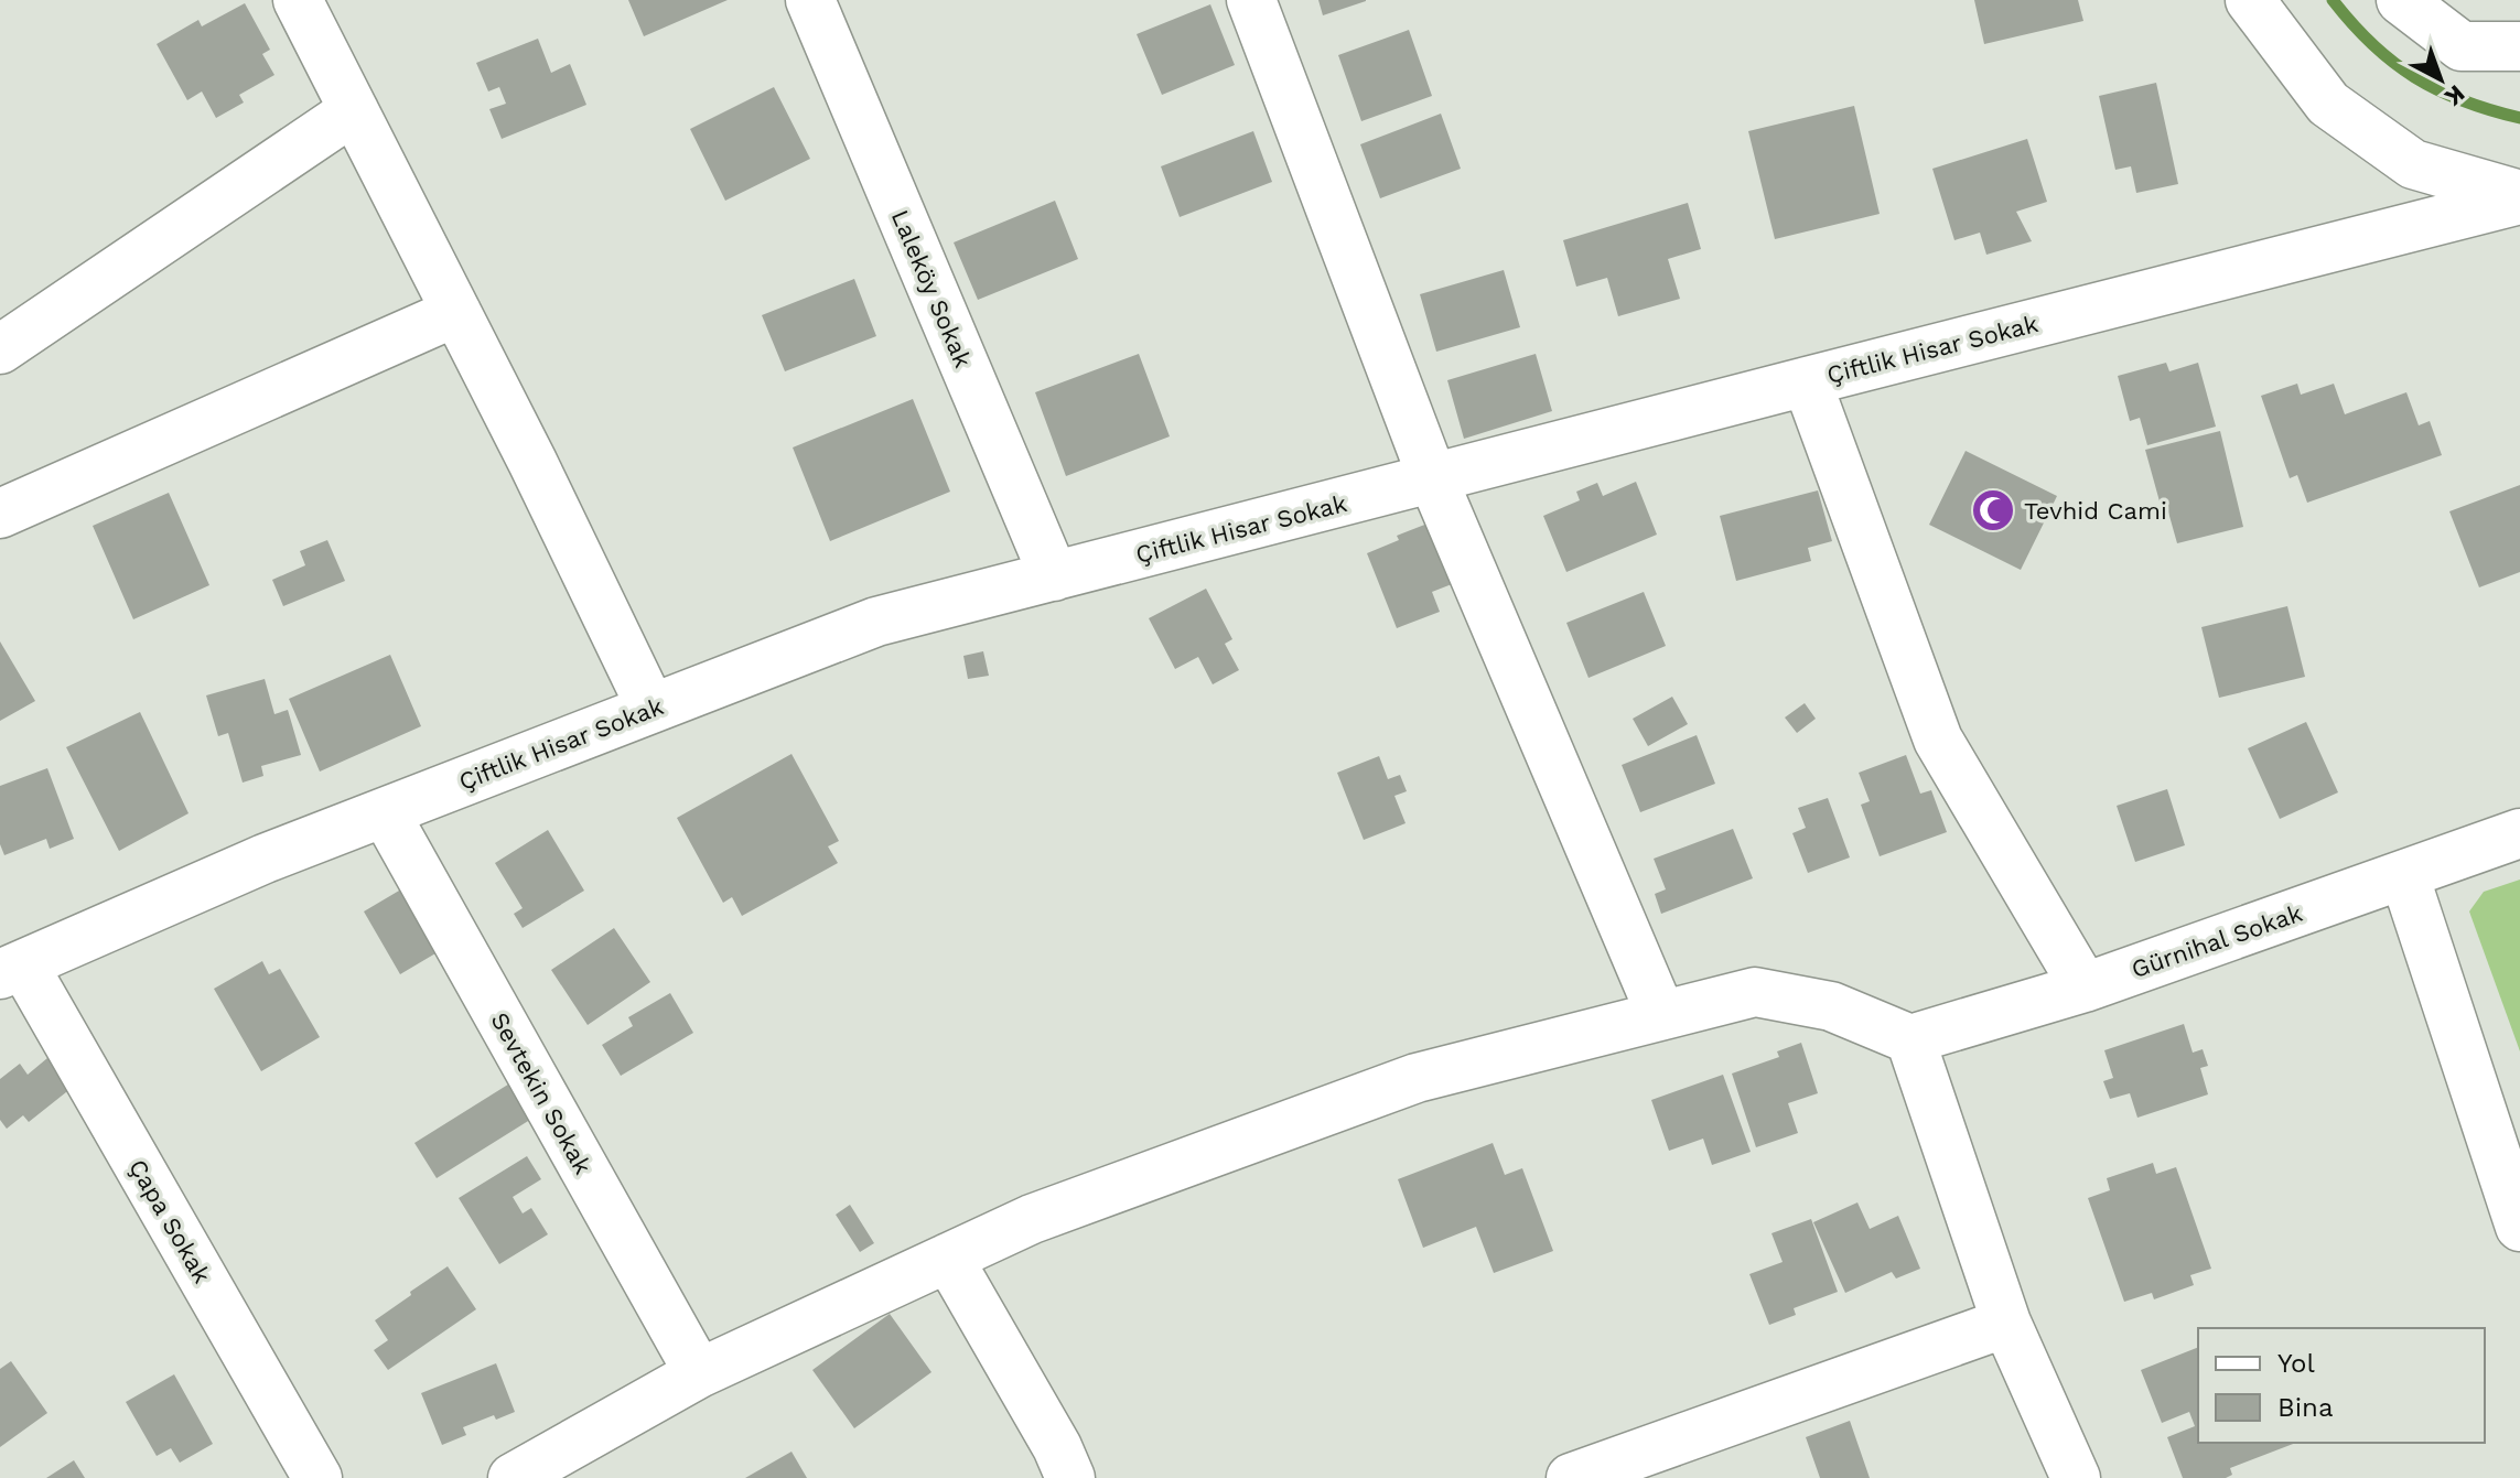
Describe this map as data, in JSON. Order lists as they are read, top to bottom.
{
  "streets": {
    "street": [
      "Laleköy Sokak",
      "Çiftlik Hisar Sokak",
      "Gürnihal Sokak",
      "Sevtekin Sokak",
      "Çapa Sokak"
    ]
  },
  "crossings": [
    ["Laleköy Sokak", "Çiftlik Hisar Sokak"],
    ["Çiftlik Hisar Sokak", "Sevtekin Sokak"],
    ["Çiftlik Hisar Sokak", "Çapa Sokak"]
  ],
  "places": {
    "mosque": ["Tevhid Cami"]
  },
  "legend": ["Yol", "Bina"],
  "north": "bottom right"
}
